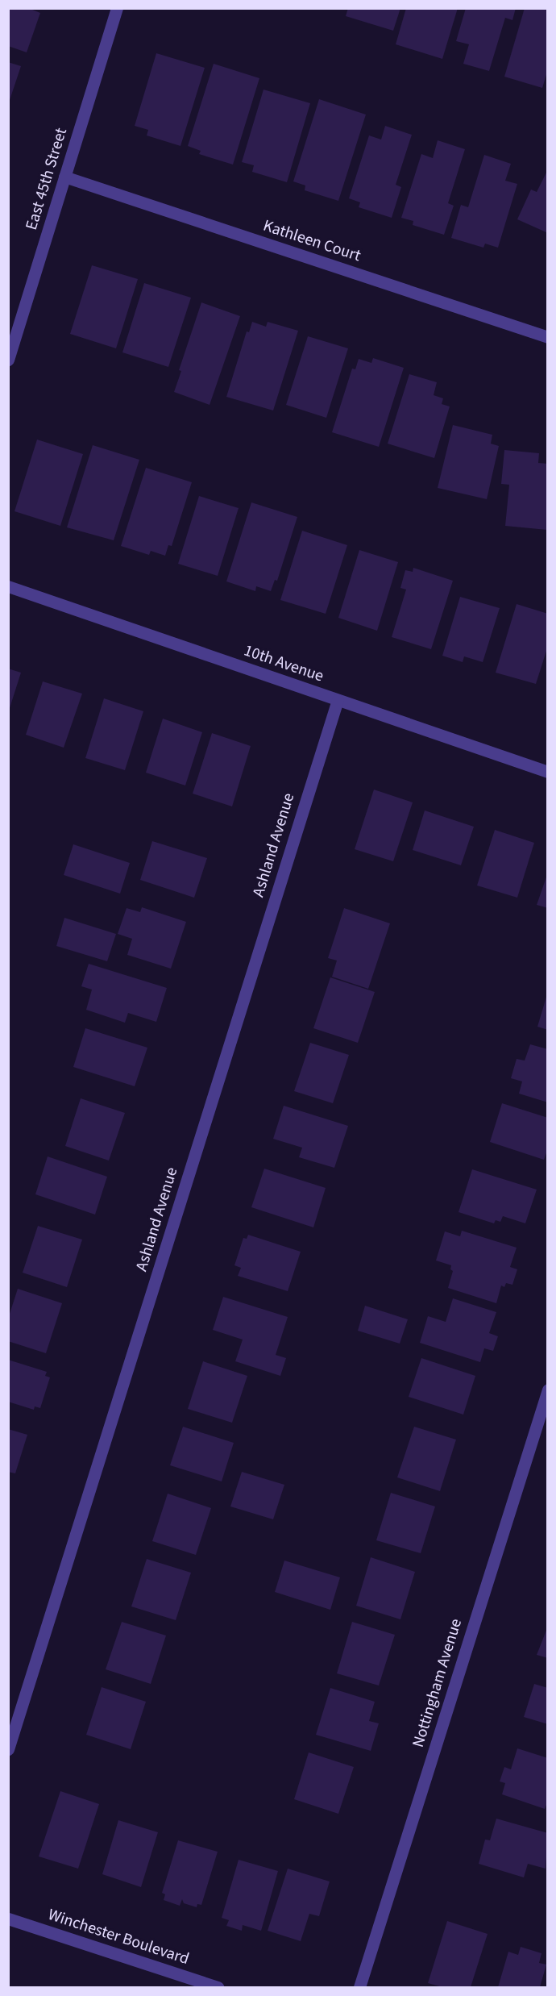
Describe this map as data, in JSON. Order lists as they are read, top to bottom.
{
  "streets": {
    "street": [
      "East 45th Street",
      "Kathleen Court",
      "10th Avenue",
      "Ashland Avenue",
      "Nottingham Avenue",
      "Winchester Boulevard"
    ]
  },
  "crossings": [
    ["East 45th Street", "Kathleen Court"],
    ["10th Avenue", "Ashland Avenue"]
  ]
}
